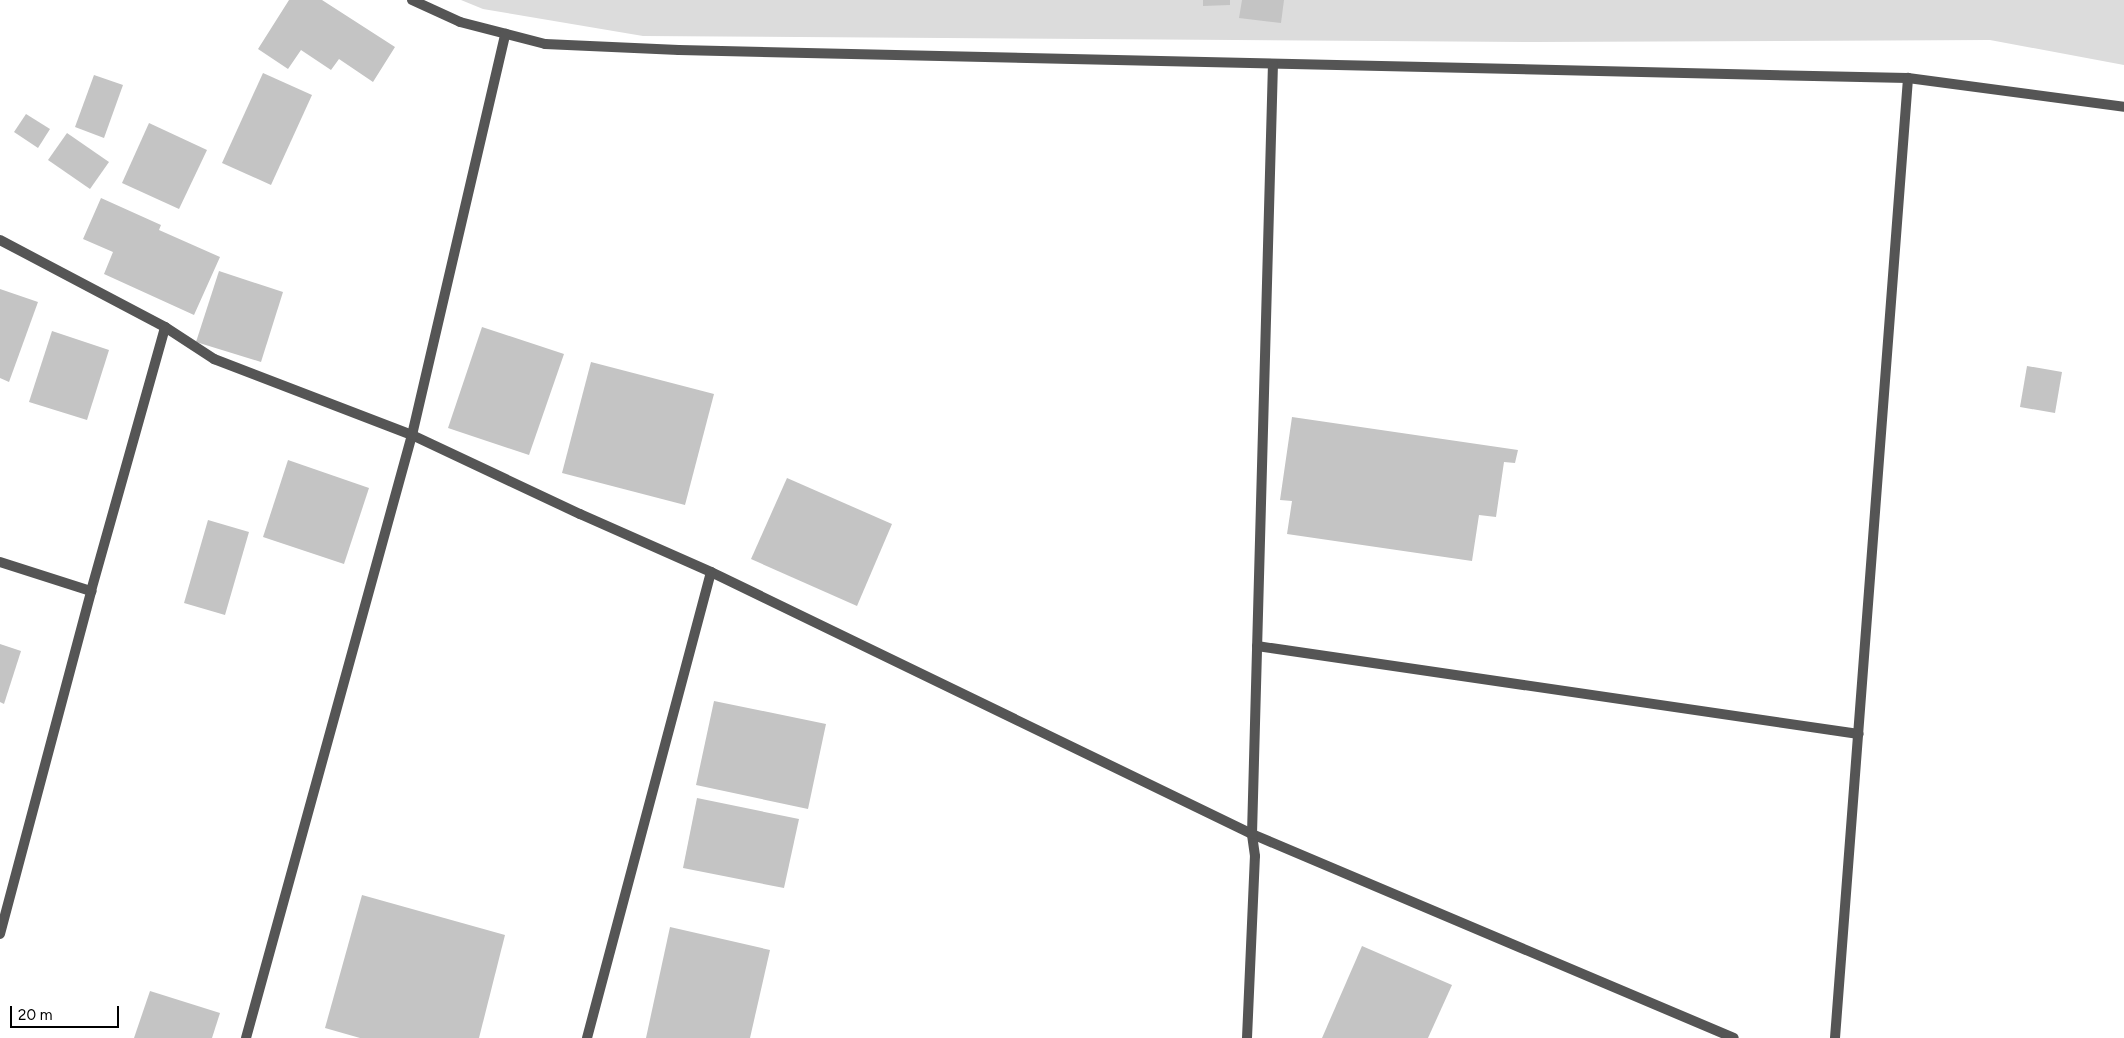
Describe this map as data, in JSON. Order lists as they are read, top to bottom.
{
  "scale_bar": "20 m"
}
